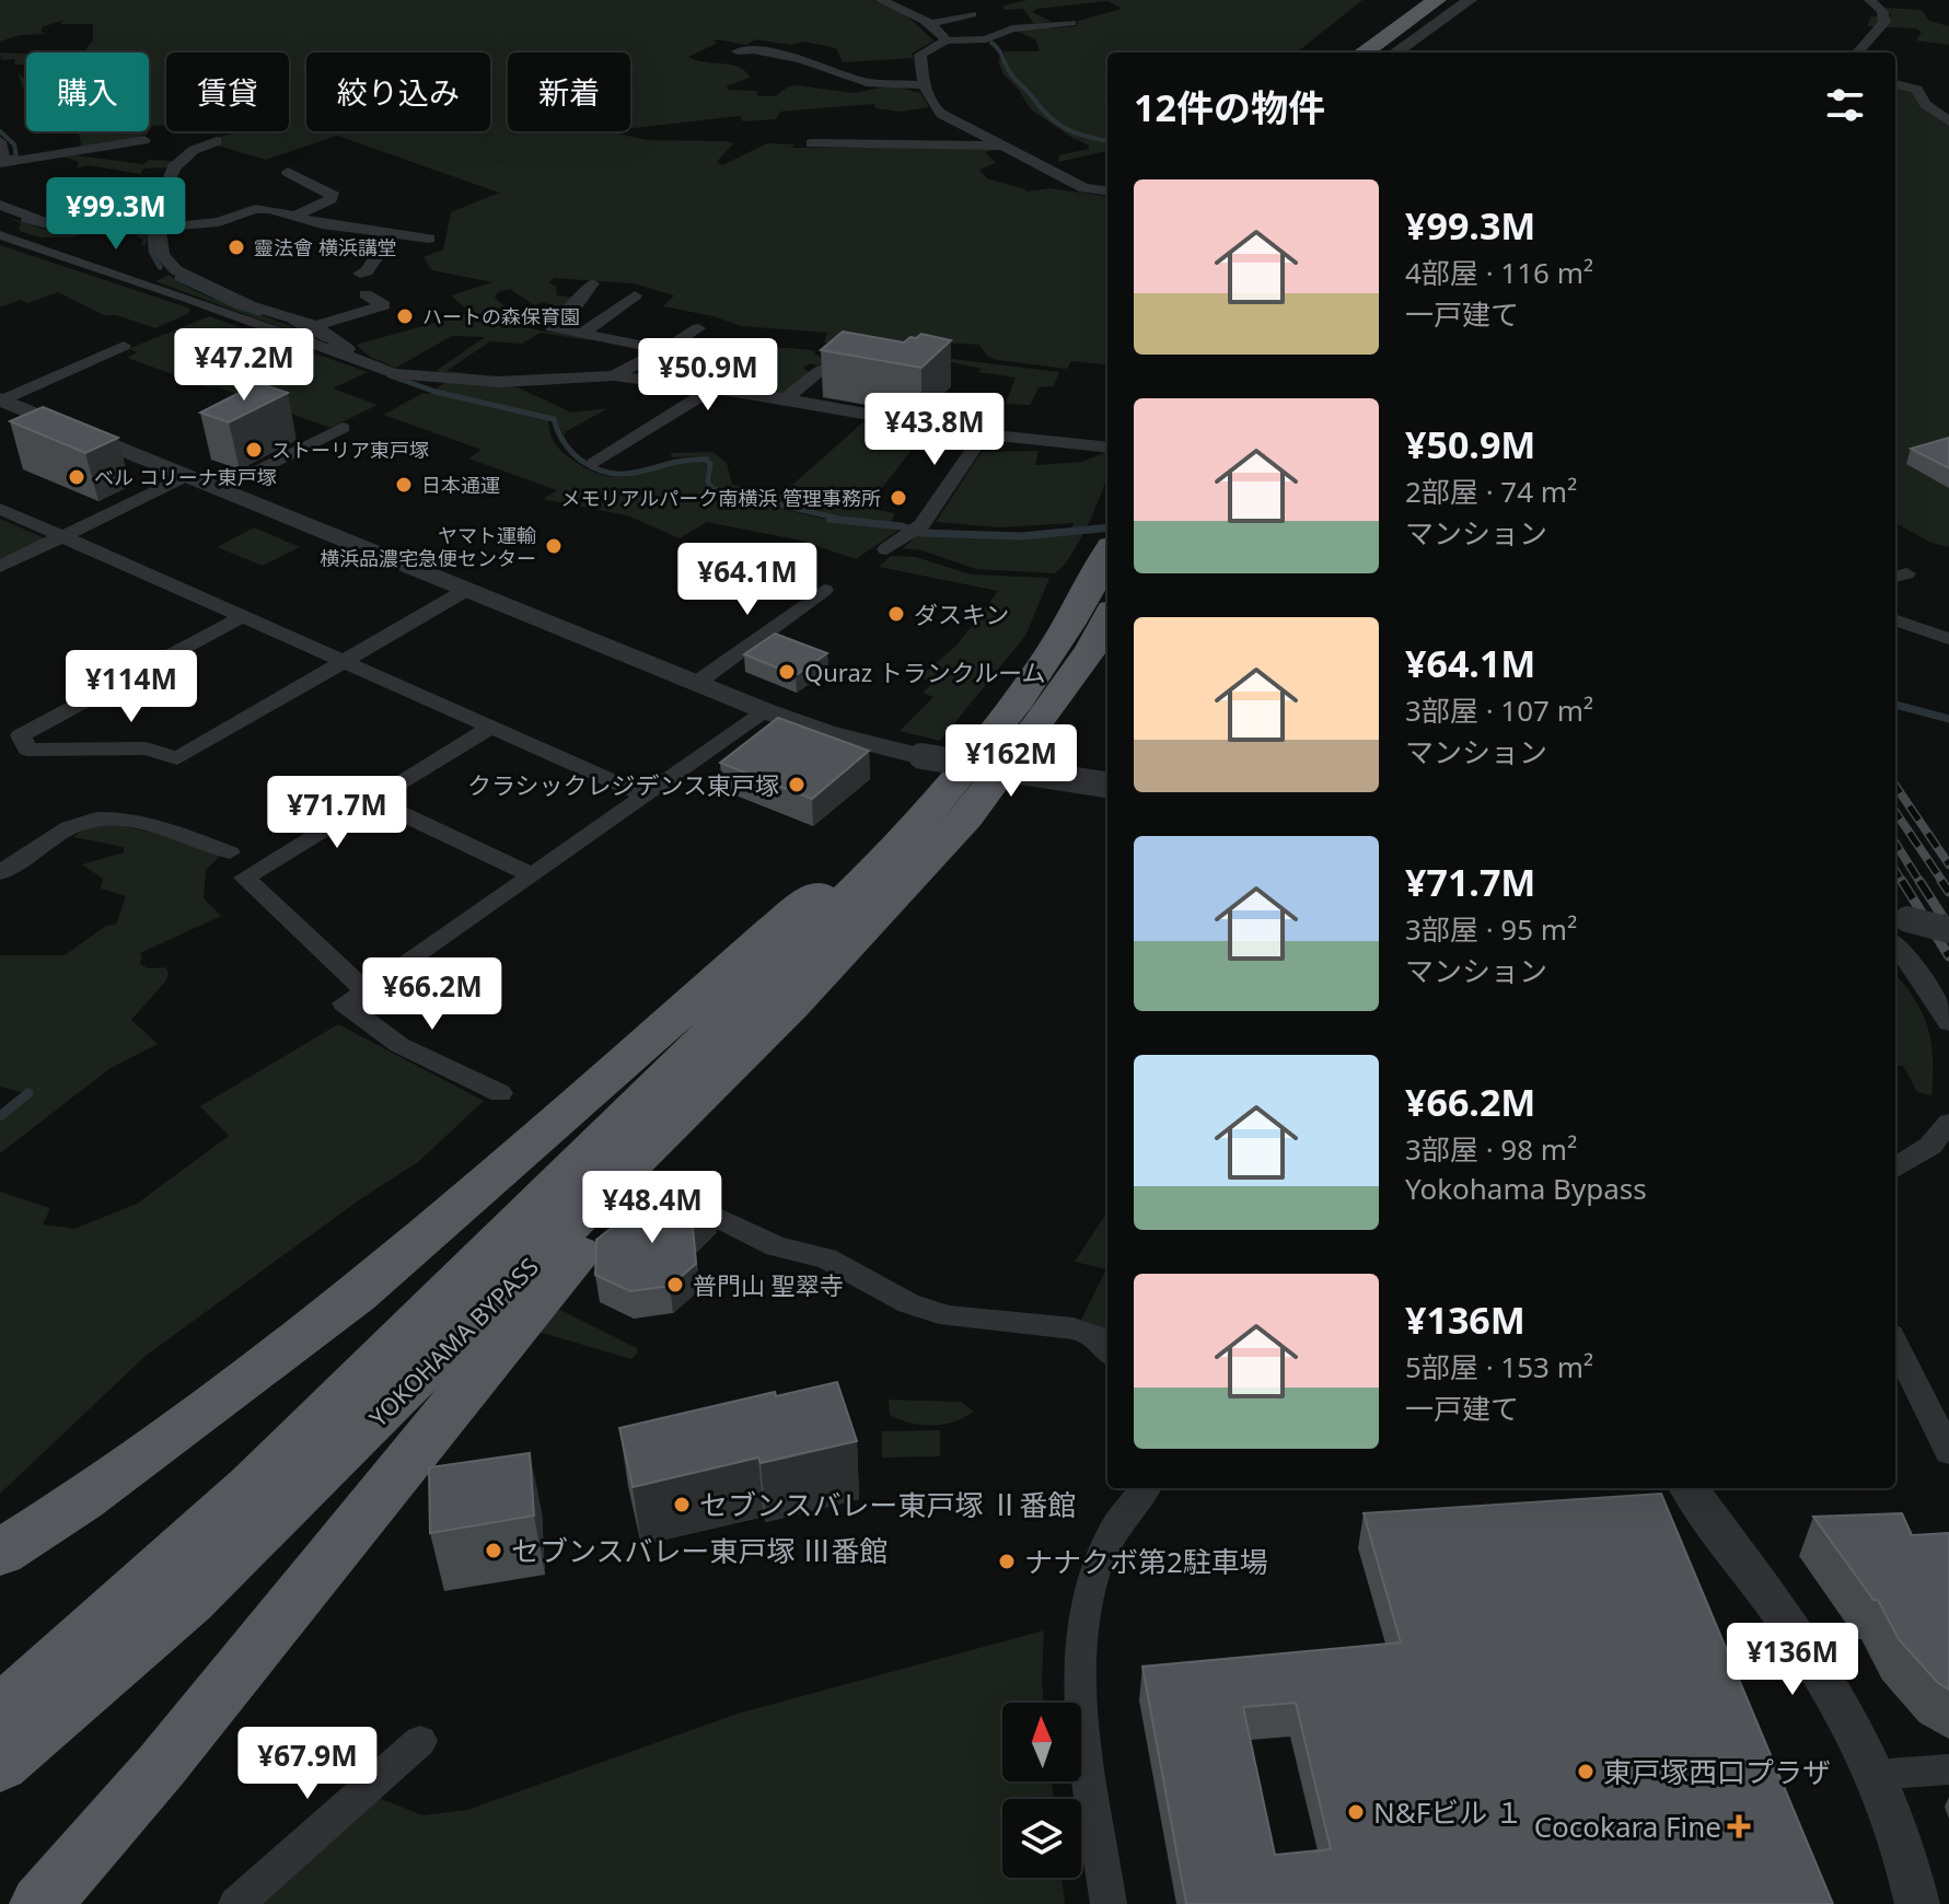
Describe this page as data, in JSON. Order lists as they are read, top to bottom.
{
  "streets": {
    "highway": ["YOKOHAMA BYPASS"]
  },
  "places": {
    "other": [
      "靈法會 横浜講堂",
      "ハートの森保育園",
      "ストーリア東戸塚",
      "ベル コリーナ東戸塚",
      "日本通運",
      "メモリアルパーク南横浜 管理事務所",
      "ヤマト運輸 横浜品濃宅急便センター",
      "ダスキン",
      "Quraz トランクルーム",
      "クラシックレジデンス東戸塚",
      "普門山 聖翠寺",
      "セブンスバレー東戸塚 Ⅱ番館",
      "セブンスバレー東戸塚 Ⅲ番館",
      "ナナクボ第2駐車場",
      "東戸塚西口プラザ",
      "N&Fビル １"
    ],
    "health": ["Cocokara Fine"]
  },
  "north": "top",
  "page": {
    "chip": [
      "購入",
      "賃貸",
      "絞り込み",
      "新着"
    ],
    "heading": "12件の物件",
    "list": [
      {
        "name": "¥99.3M",
        "note": "4部屋 · 116 m² · 一戸建て"
      },
      {
        "name": "¥50.9M",
        "note": "2部屋 · 74 m² · マンション"
      },
      {
        "name": "¥64.1M",
        "note": "3部屋 · 107 m² · マンション"
      },
      {
        "name": "¥71.7M",
        "note": "3部屋 · 95 m² · マンション"
      },
      {
        "name": "¥66.2M",
        "note": "3部屋 · 98 m² · Yokohama Bypass"
      },
      {
        "name": "¥136M",
        "note": "5部屋 · 153 m² · 一戸建て"
      }
    ],
    "price": [
      "¥99.3M",
      "¥47.2M",
      "¥50.9M",
      "¥43.8M",
      "¥64.1M",
      "¥114M",
      "¥162M",
      "¥71.7M",
      "¥66.2M",
      "¥48.4M",
      "¥136M",
      "¥67.9M"
    ]
  }
}
